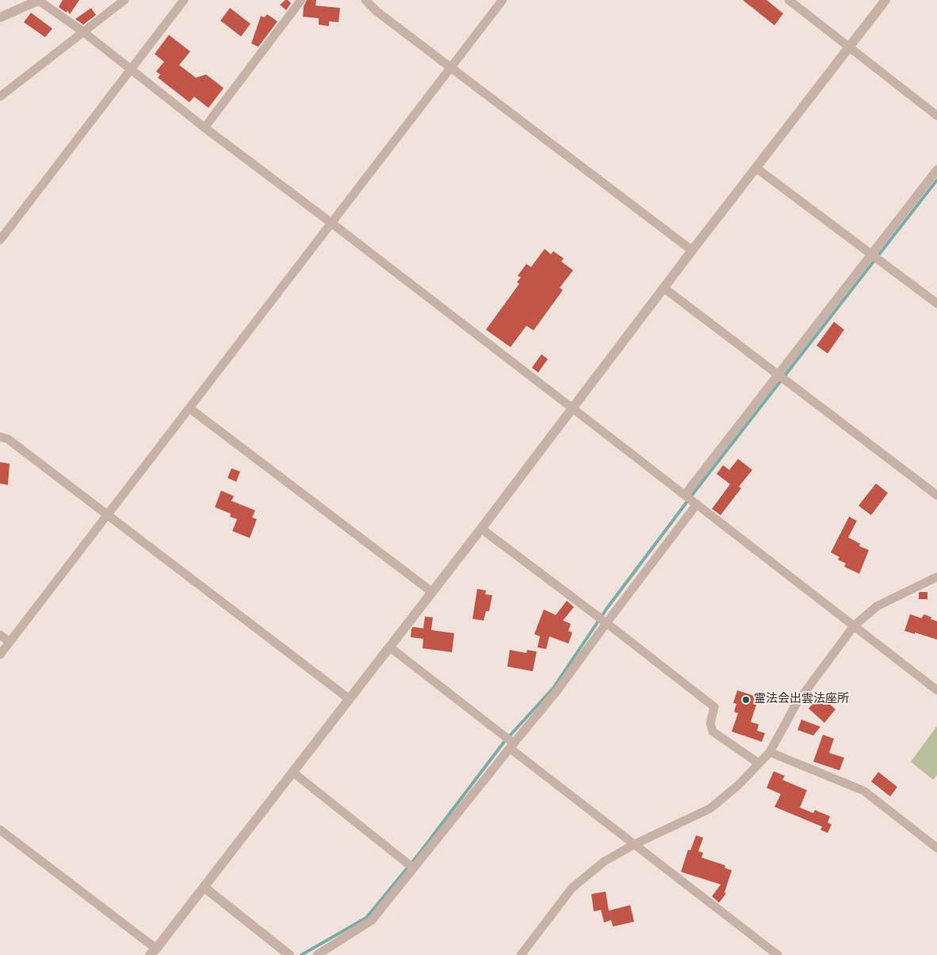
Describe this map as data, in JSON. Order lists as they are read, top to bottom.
{
  "places": ["霊法会出雲法座所"]
}
